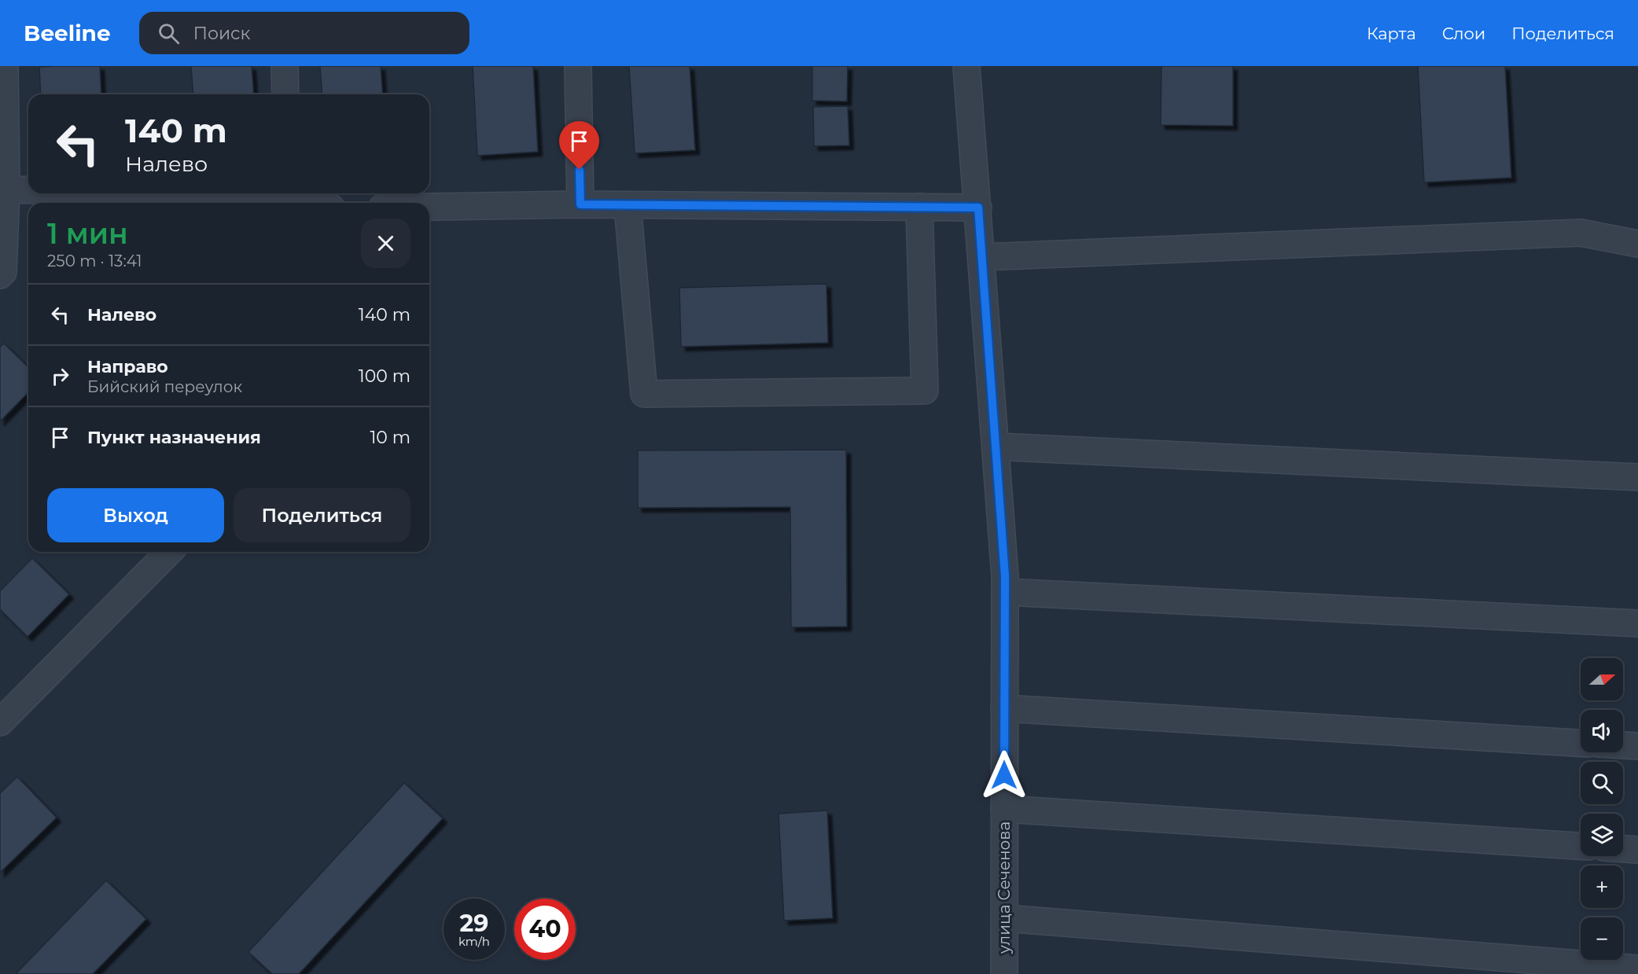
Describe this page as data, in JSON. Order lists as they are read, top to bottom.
{
  "streets": {
    "street": ["улица Сеченова"]
  },
  "north": "right",
  "page": {
    "header": "Beeline",
    "search": "Поиск",
    "nav": ["Карта", "Слои", "Поделиться"],
    "turn": ["140 m", "Налево"],
    "heading": ["1 мин", "250 m · 13:41"],
    "list": [
      {
        "name": "Налево",
        "value": "140 m"
      },
      {
        "name": "Направо",
        "note": "Бийский переулок",
        "value": "100 m"
      },
      {
        "name": "Пункт назначения",
        "value": "10 m"
      }
    ],
    "buttons": ["Выход", "Поделиться"],
    "map_buttons": ["+", "−"],
    "speed": "29 km/h",
    "limit": "40"
  }
}
